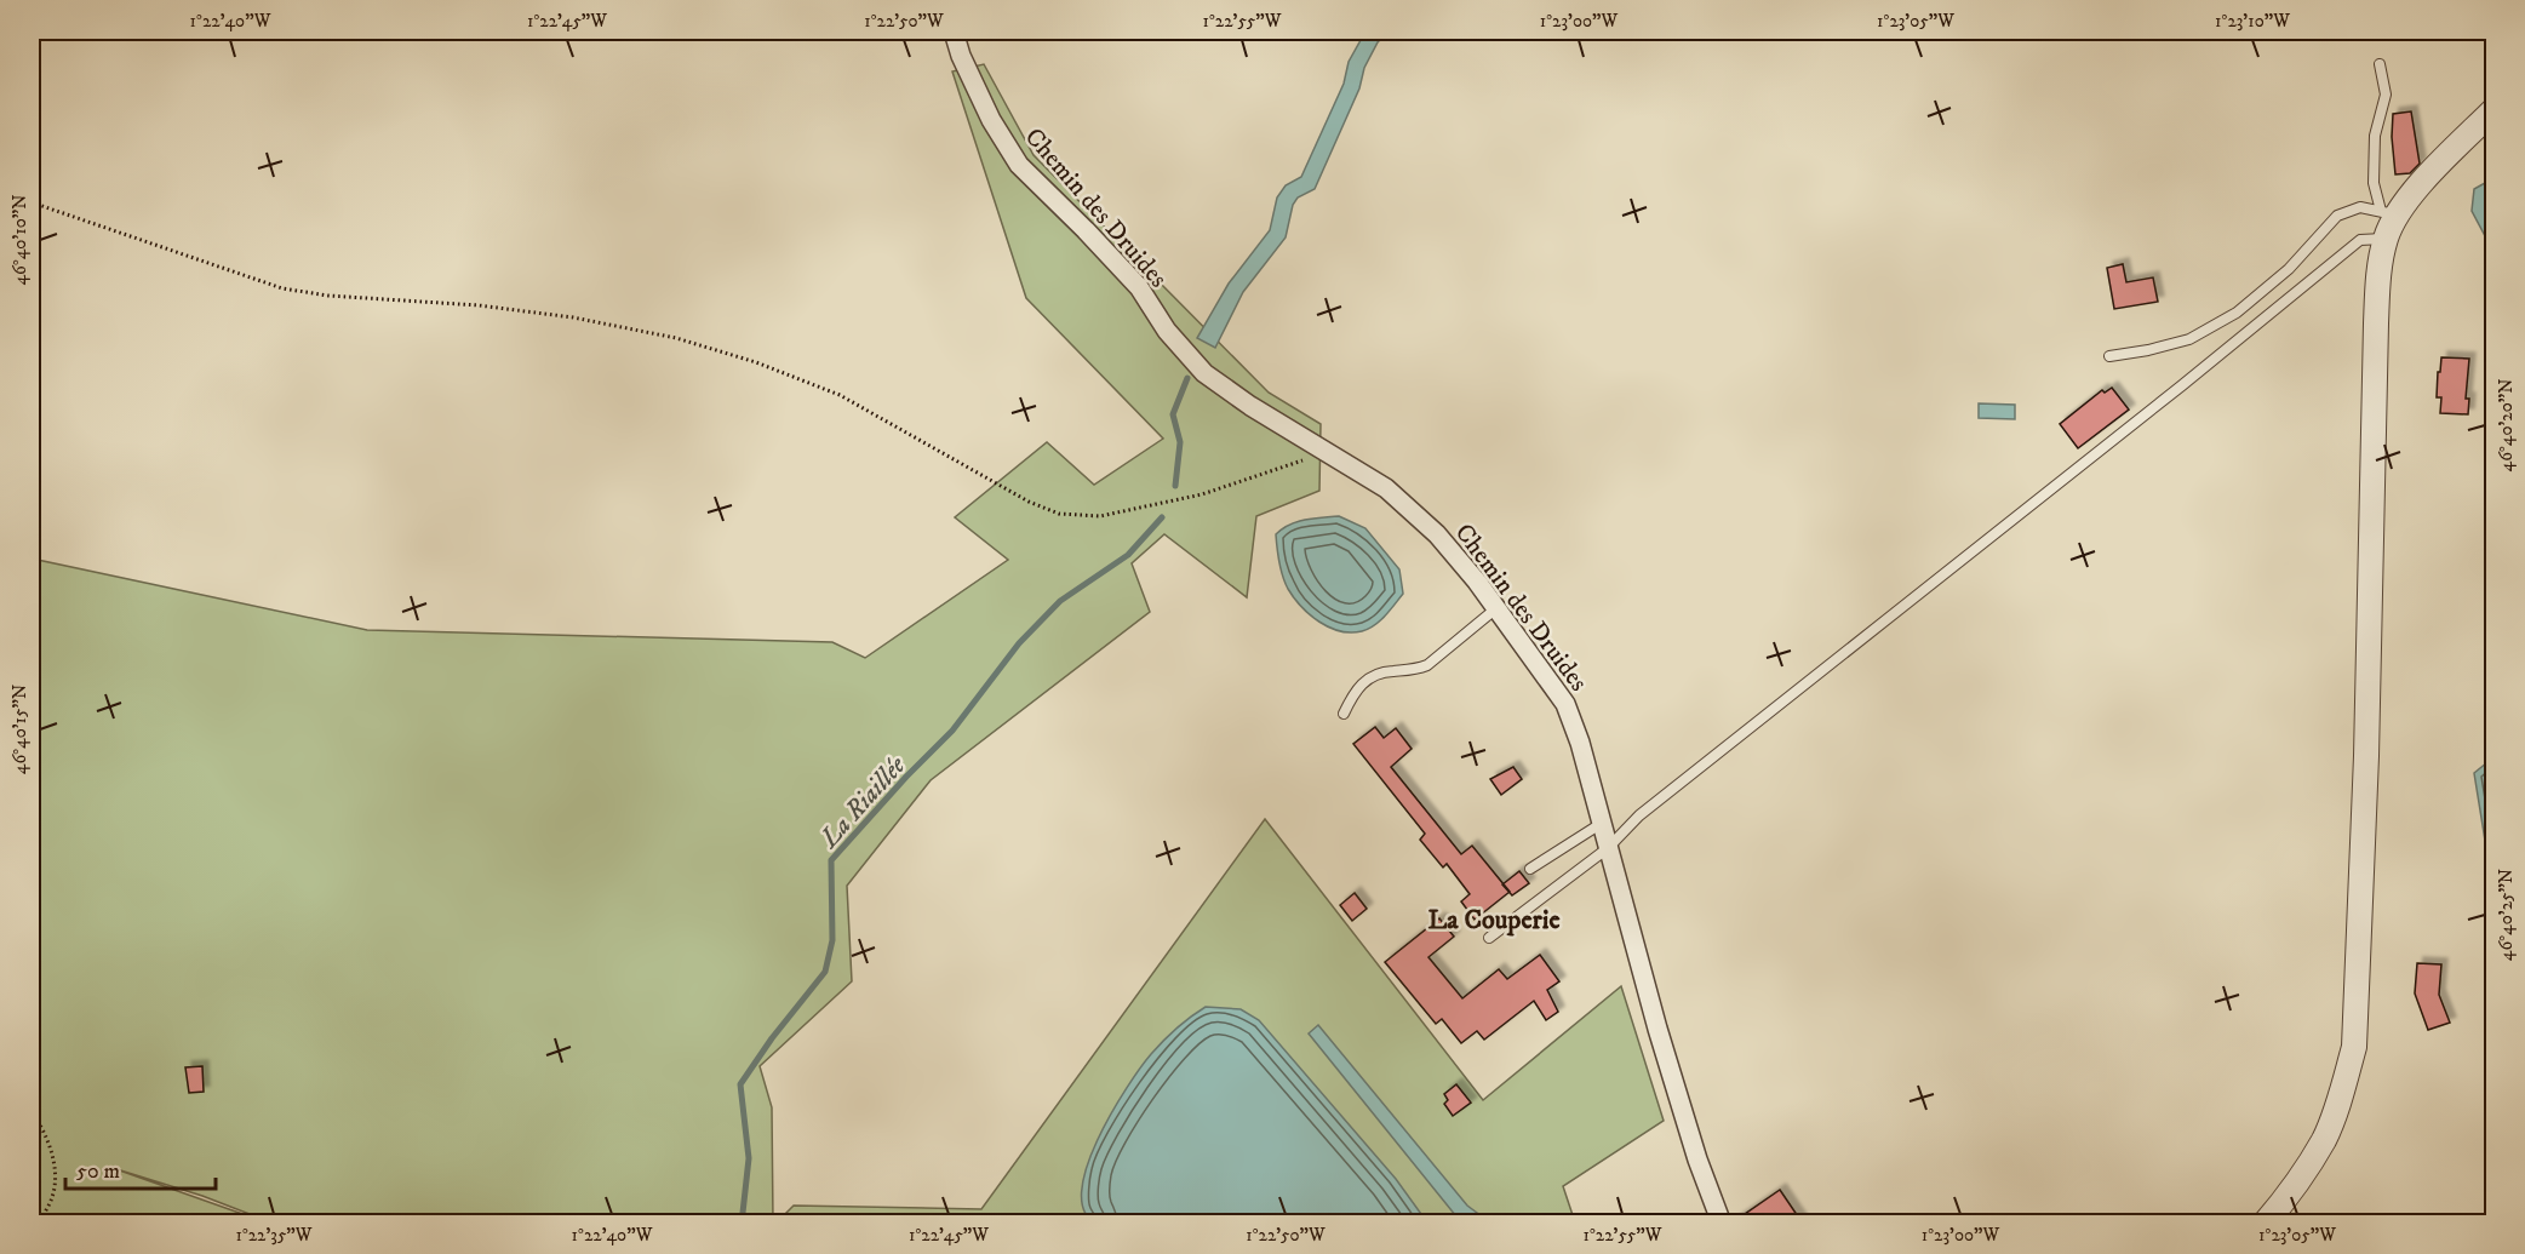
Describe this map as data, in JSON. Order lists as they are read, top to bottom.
{
  "streets": {
    "street": ["Chemin des Druides"]
  },
  "districts": ["La Couperie"],
  "water": ["La Riaillée"],
  "scale_bar": "50 m",
  "coordinates": [
    "1°22'40\"W",
    "1°22'45\"W",
    "1°22'50\"W",
    "1°22'55\"W",
    "1°23'00\"W",
    "1°23'05\"W",
    "1°23'10\"W",
    "46°40'10\"N",
    "46°40'20\"N",
    "46°40'15\"N",
    "46°40'25\"N",
    "1°22'35\"W"
  ]
}
